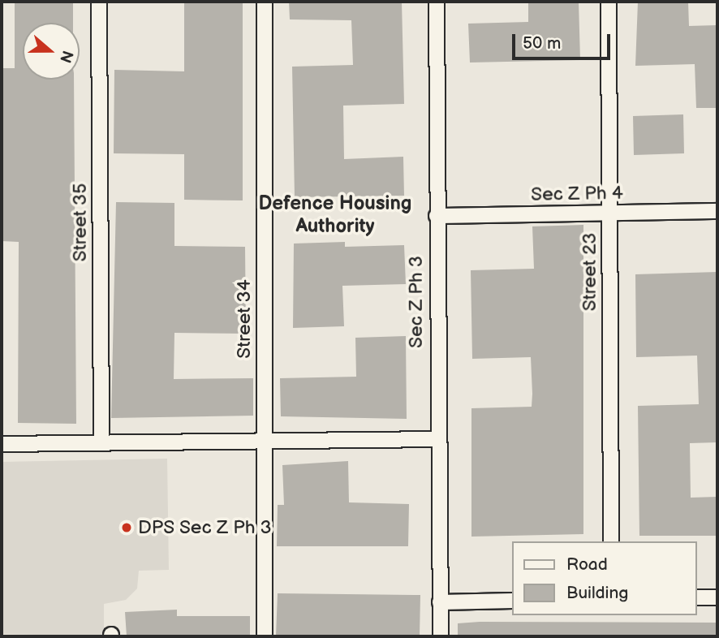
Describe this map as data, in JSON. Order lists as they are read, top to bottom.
{
  "streets": {
    "street": [
      "Sec Z Ph 4",
      "Street 35",
      "Street 23",
      "Sec Z Ph 3",
      "Street 34"
    ]
  },
  "crossings": [
    ["Sec Z Ph 4", "Street 23"],
    ["Sec Z Ph 4", "Sec Z Ph 3"]
  ],
  "districts": ["Defence Housing Authority"],
  "places": ["DPS Sec Z Ph 3"],
  "legend": ["Road", "Building"],
  "scale_bar": "50 m",
  "north": "right"
}
